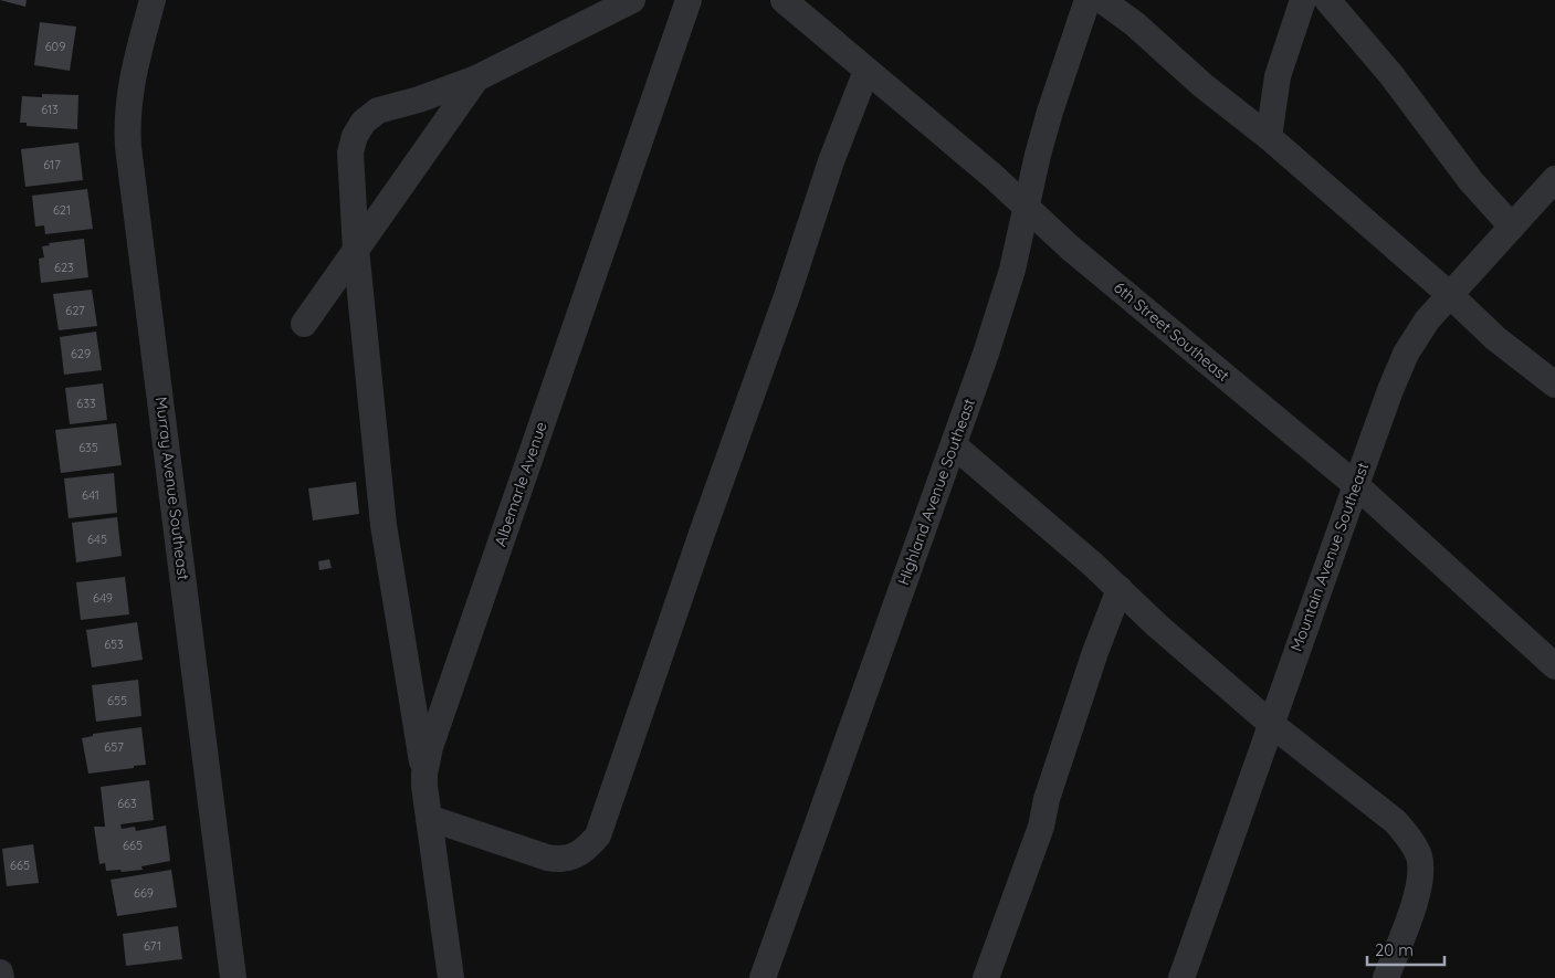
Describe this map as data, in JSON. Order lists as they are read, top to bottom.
{
  "streets": {
    "street": [
      "6th Street Southeast",
      "Albemarle Avenue",
      "Murray Avenue Southeast",
      "Highland Avenue Southeast",
      "Mountain Avenue Southeast"
    ]
  },
  "crossings": [
    ["6th Street Southeast", "Highland Avenue Southeast"],
    ["6th Street Southeast", "Mountain Avenue Southeast"]
  ],
  "house_numbers": [
    "609",
    "613",
    "617",
    "621",
    "623",
    "627",
    "629",
    "633",
    "635",
    "641",
    "645",
    "649",
    "653",
    "655",
    "657",
    "663",
    "665",
    "665",
    "669",
    "671"
  ],
  "scale_bar": "20 m"
}
